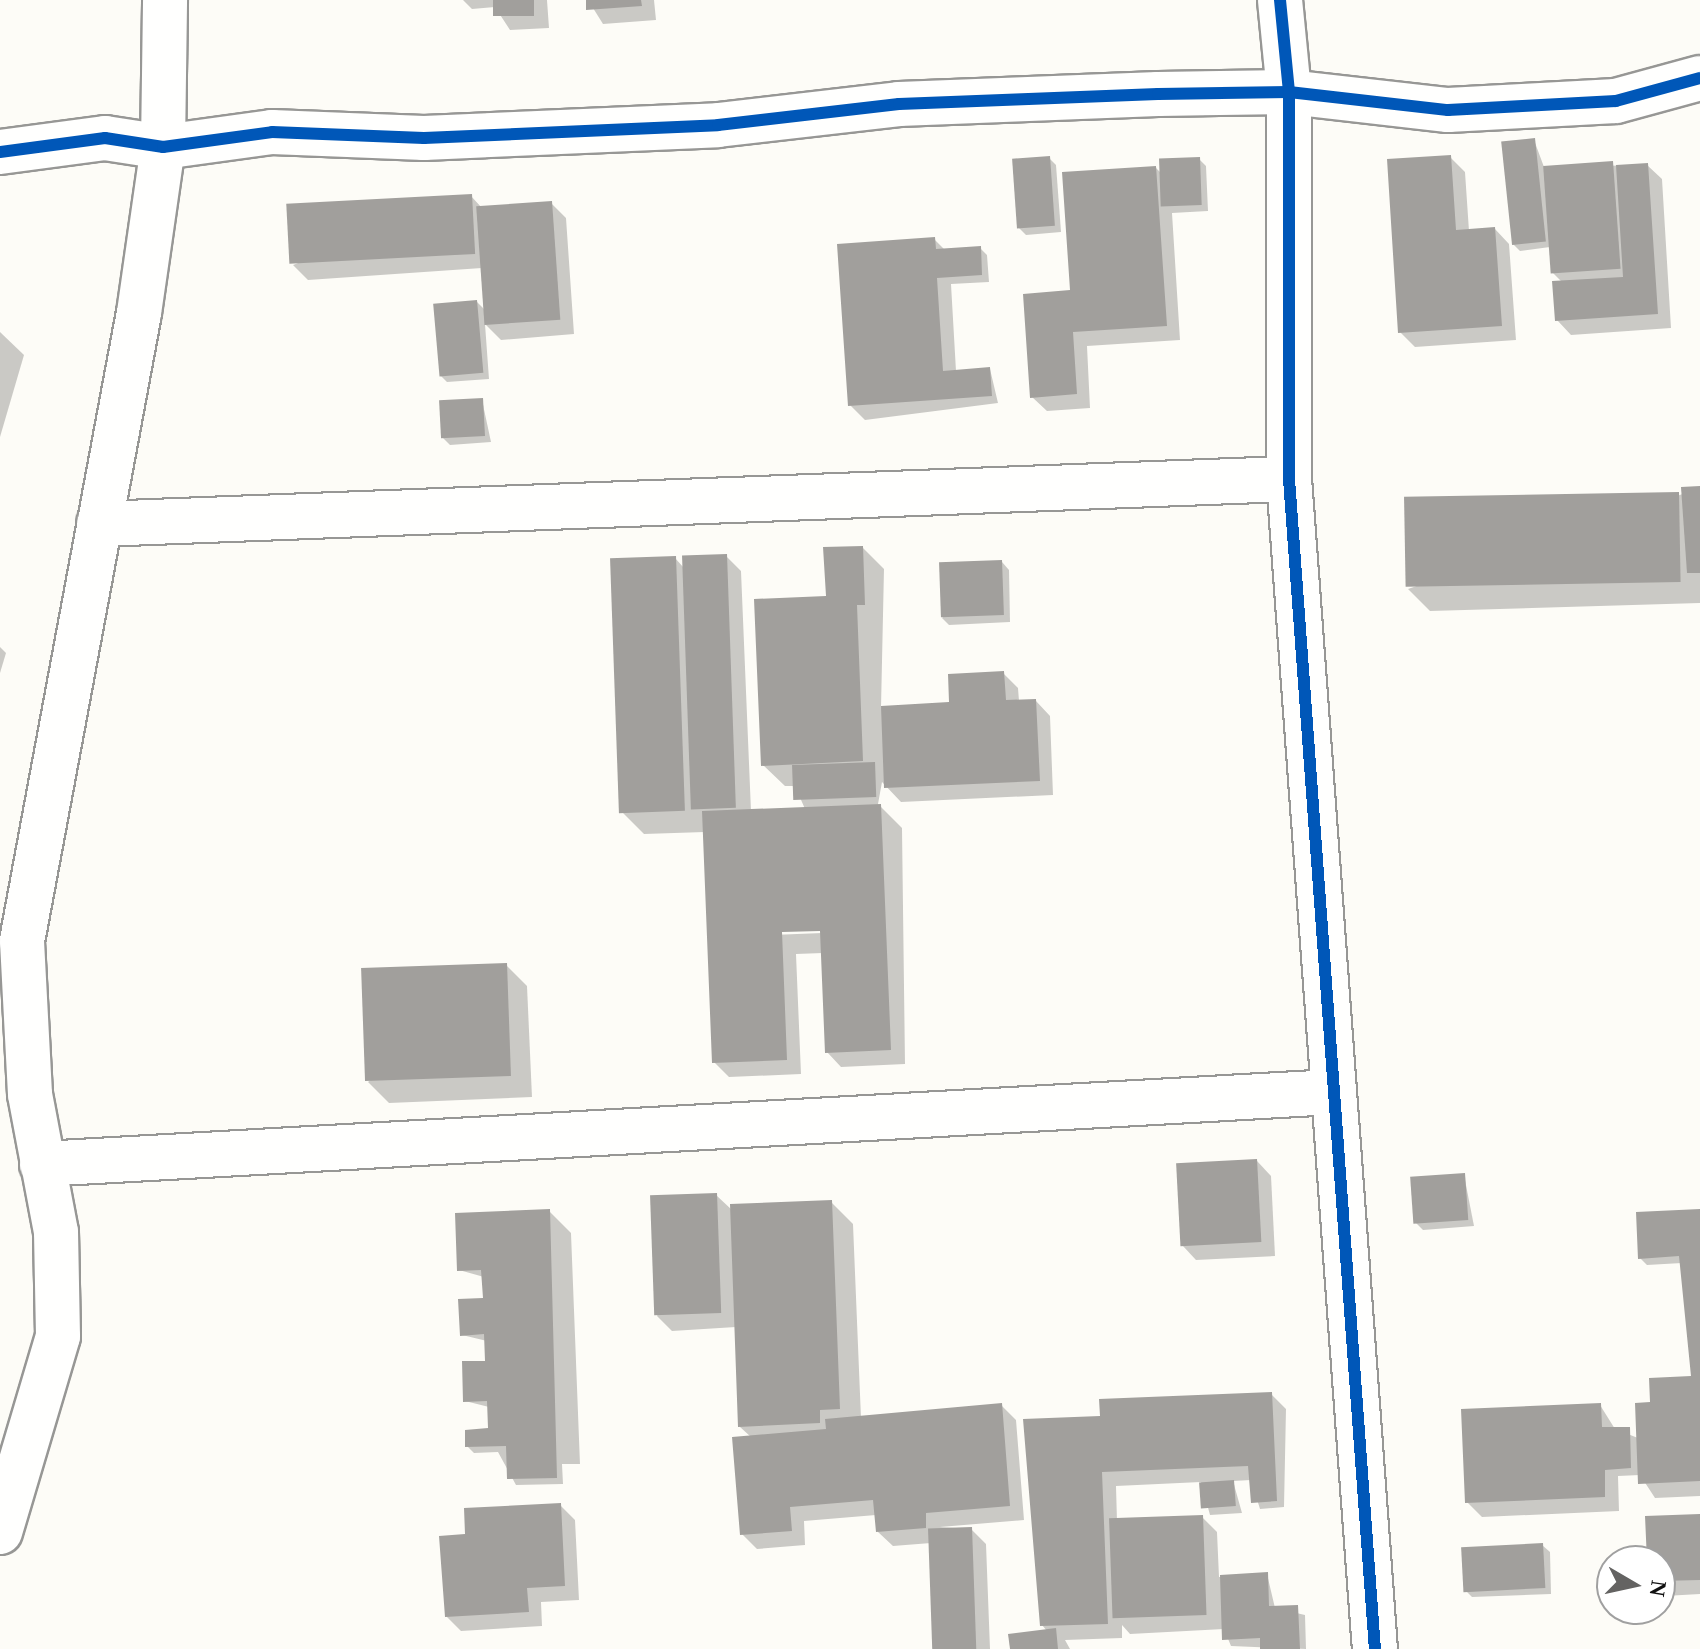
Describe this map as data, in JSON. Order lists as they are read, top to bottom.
{
  "north": "right"
}
